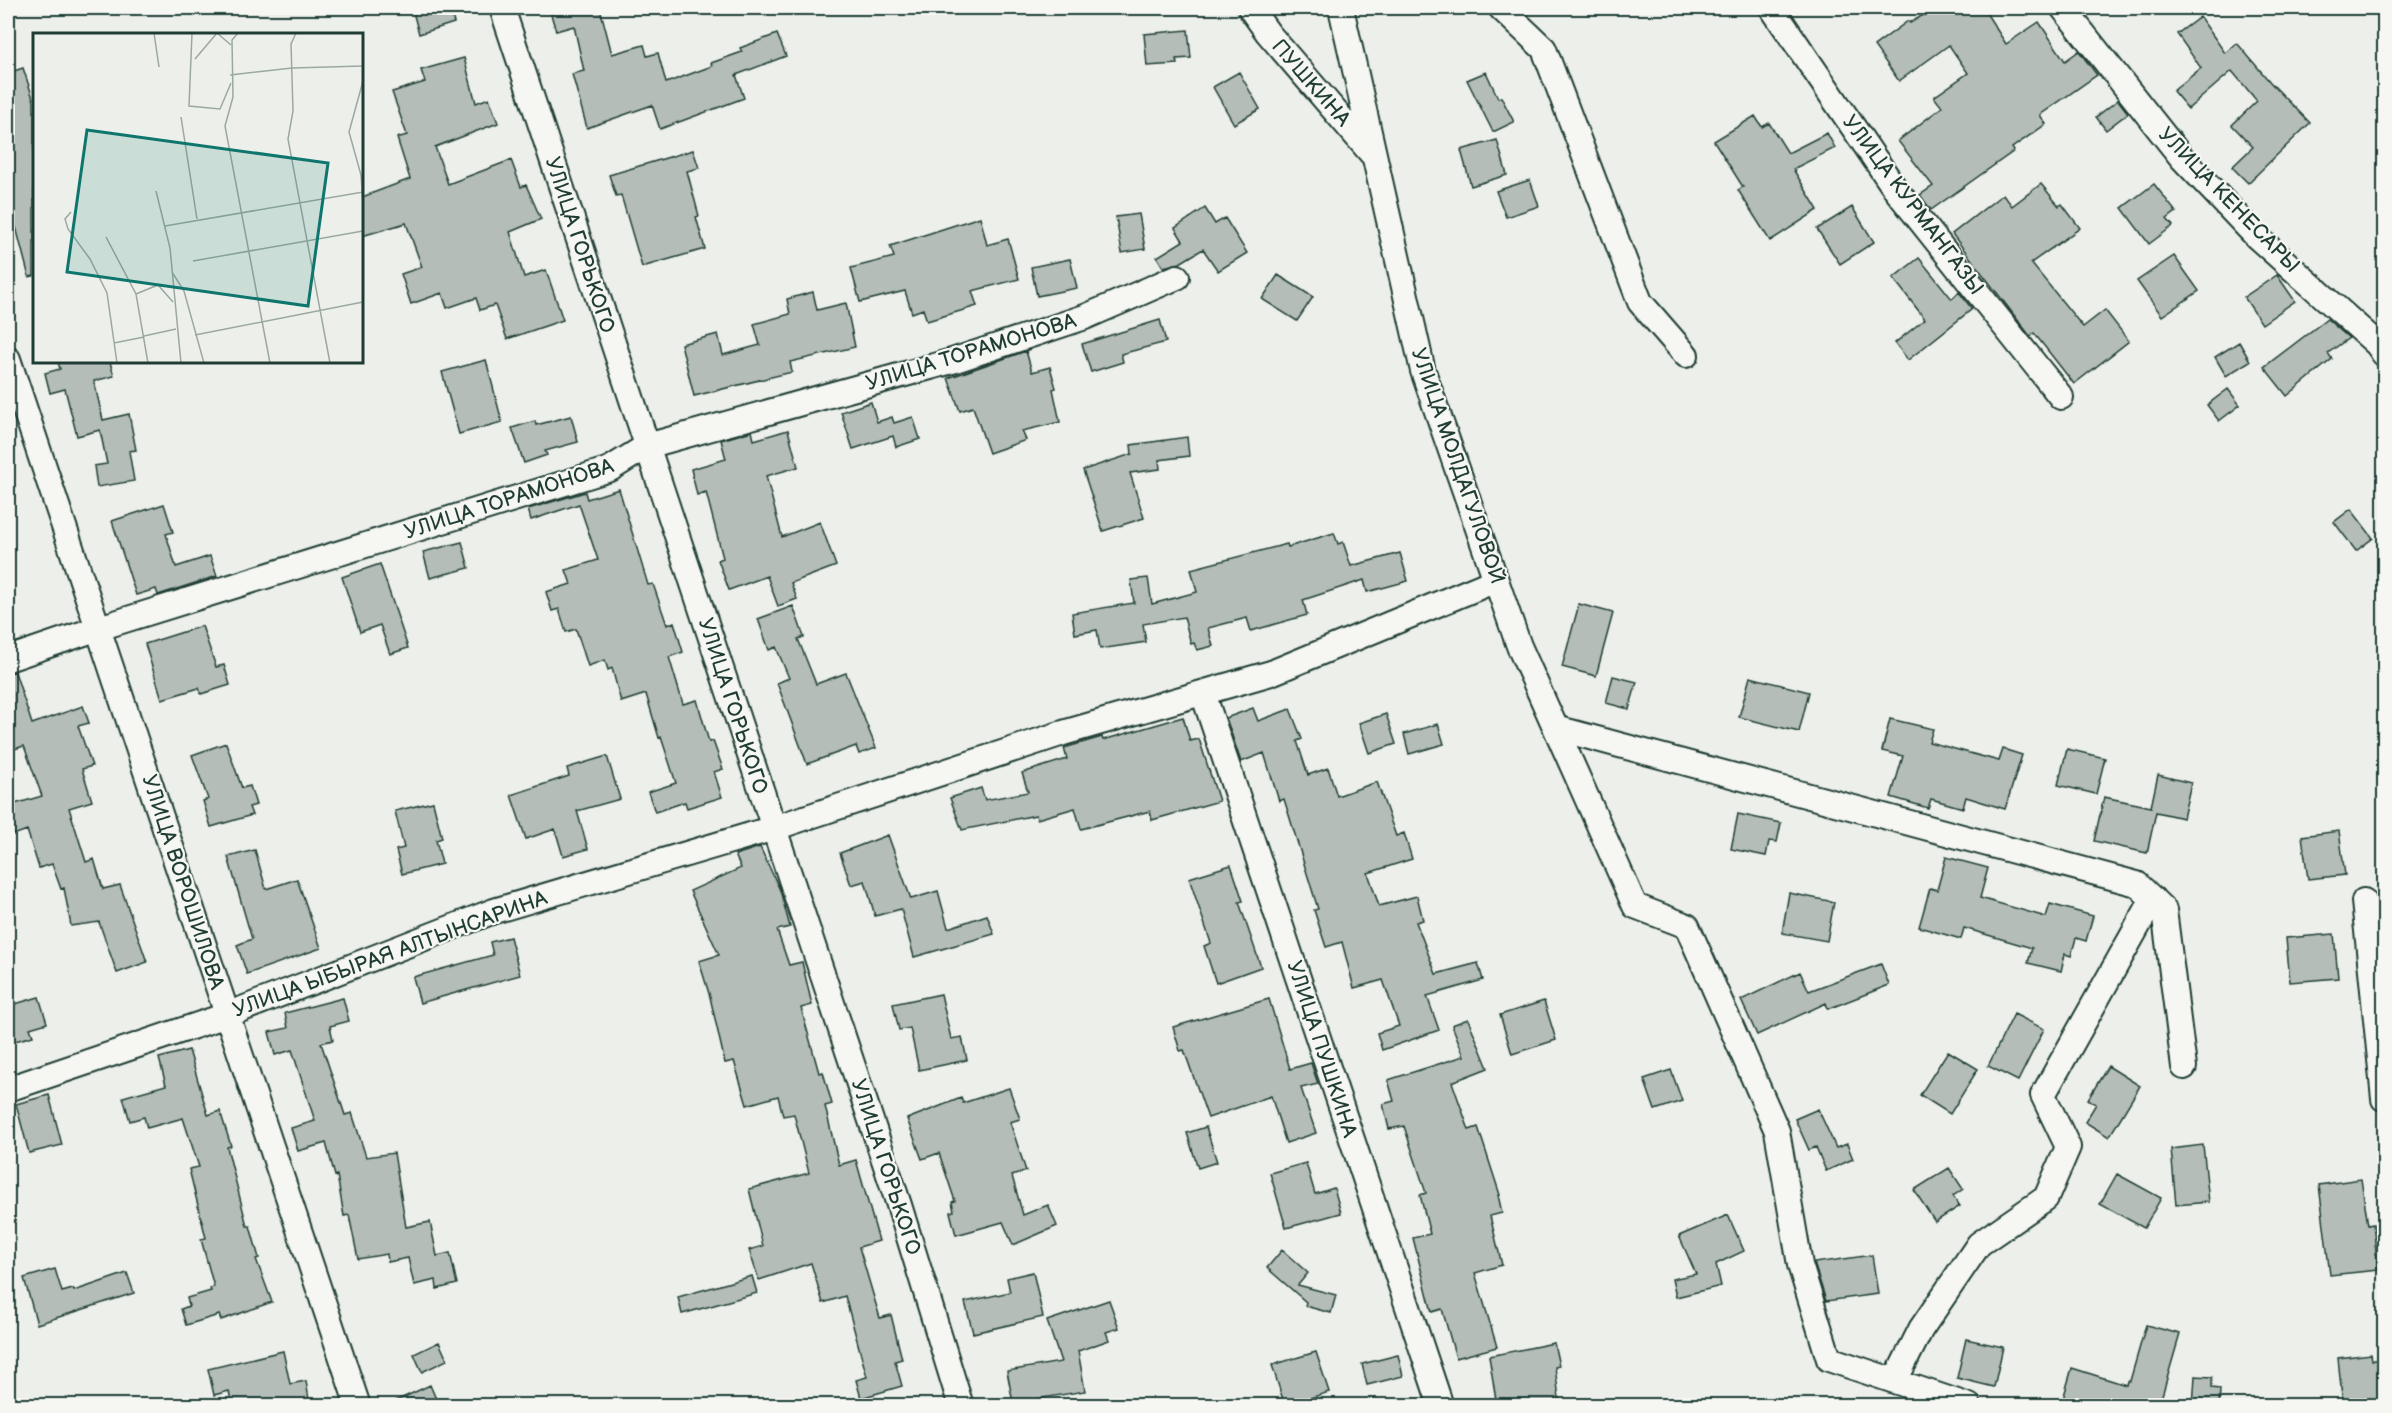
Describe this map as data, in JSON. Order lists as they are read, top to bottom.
{
  "streets": {
    "street": [
      "ПУШКИНА",
      "УЛИЦА КЕНЕСАРЫ",
      "УЛИЦА КУРМАНГАЗЫ",
      "УЛИЦА ГОРЬКОГО",
      "УЛИЦА ТОРАМОНОВА",
      "УЛИЦА МОЛДАГУЛОВОЙ",
      "УЛИЦА ВОРОШИЛОВА",
      "УЛИЦА ЫБЫРАЯ АЛТЫНСАРИНА",
      "УЛИЦА ПУШКИНА"
    ]
  },
  "crossings": [
    ["ПУШКИНА", "УЛИЦА МОЛДАГУЛОВОЙ"],
    ["УЛИЦА ГОРЬКОГО", "УЛИЦА ТОРАМОНОВА"],
    ["УЛИЦА ГОРЬКОГО", "УЛИЦА ЫБЫРАЯ АЛТЫНСАРИНА"],
    ["УЛИЦА ТОРАМОНОВА", "УЛИЦА ВОРОШИЛОВА"],
    ["УЛИЦА МОЛДАГУЛОВОЙ", "УЛИЦА ЫБЫРАЯ АЛТЫНСАРИНА"],
    ["УЛИЦА ВОРОШИЛОВА", "УЛИЦА ЫБЫРАЯ АЛТЫНСАРИНА"],
    ["УЛИЦА ЫБЫРАЯ АЛТЫНСАРИНА", "УЛИЦА ПУШКИНА"]
  ]
}
